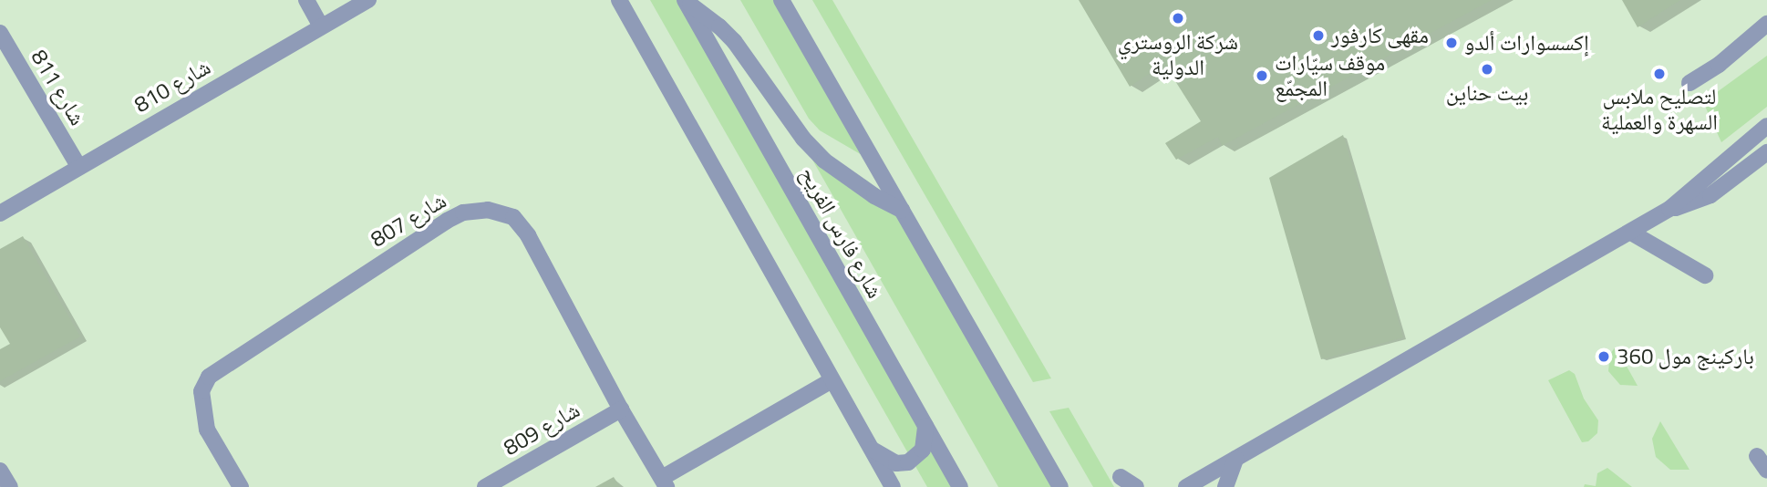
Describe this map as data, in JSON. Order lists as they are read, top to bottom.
{
  "streets": {
    "street": [
      "شارع 810",
      "شارع 811",
      "شارع 807",
      "شارع فارس الفريح",
      "شارع 809"
    ]
  },
  "crossings": [
    ["شارع 810", "شارع 811"],
    ["شارع 807", "شارع 809"]
  ],
  "places": [
    "شركة الروستري الدولية",
    "مقهى كارفور",
    "إكسسوارات ألدو",
    "بيت حناين",
    "لتصليح ملابس السهرة والعملية",
    "موقف سيّارات المجمّع",
    "باركينج مول 360"
  ]
}
